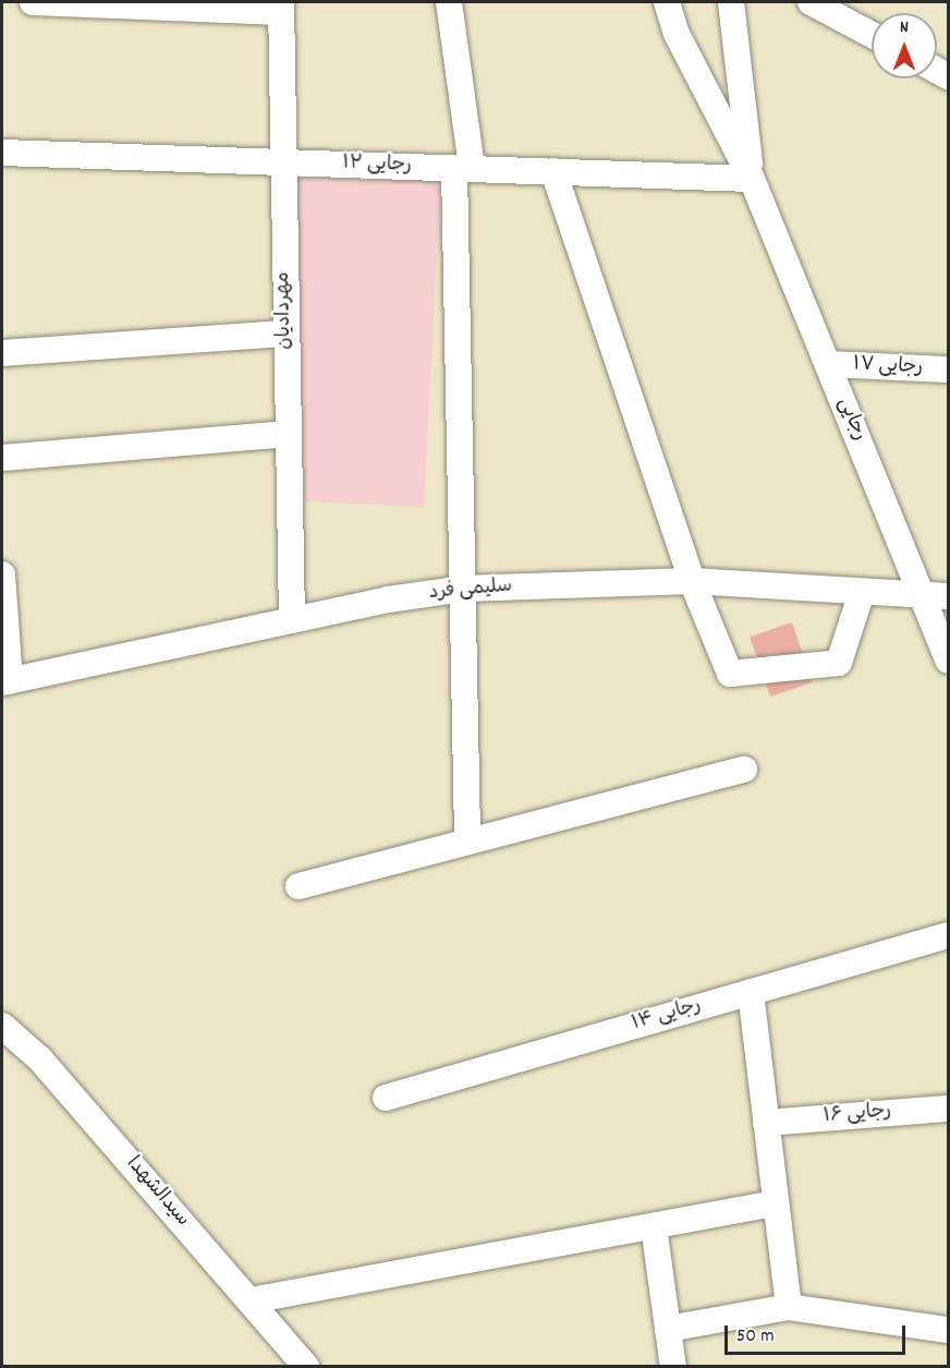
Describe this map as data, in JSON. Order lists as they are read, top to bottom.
{
  "streets": {
    "street": [
      "رجایی ۱۲",
      "مهردادیان",
      "رجایی ۱۷",
      "رجایی",
      "سلیمی فرد",
      "رجایی ۱۴",
      "رجایی ۱۶",
      "سیدالشهدا"
    ]
  },
  "crossings": [
    ["رجایی ۱۲", "مهردادیان"],
    ["رجایی ۱۲", "رجایی"],
    ["مهردادیان", "سلیمی فرد"],
    ["رجایی ۱۷", "رجایی"],
    ["رجایی", "سلیمی فرد"]
  ],
  "scale_bar": "50 m",
  "north": "top"
}
